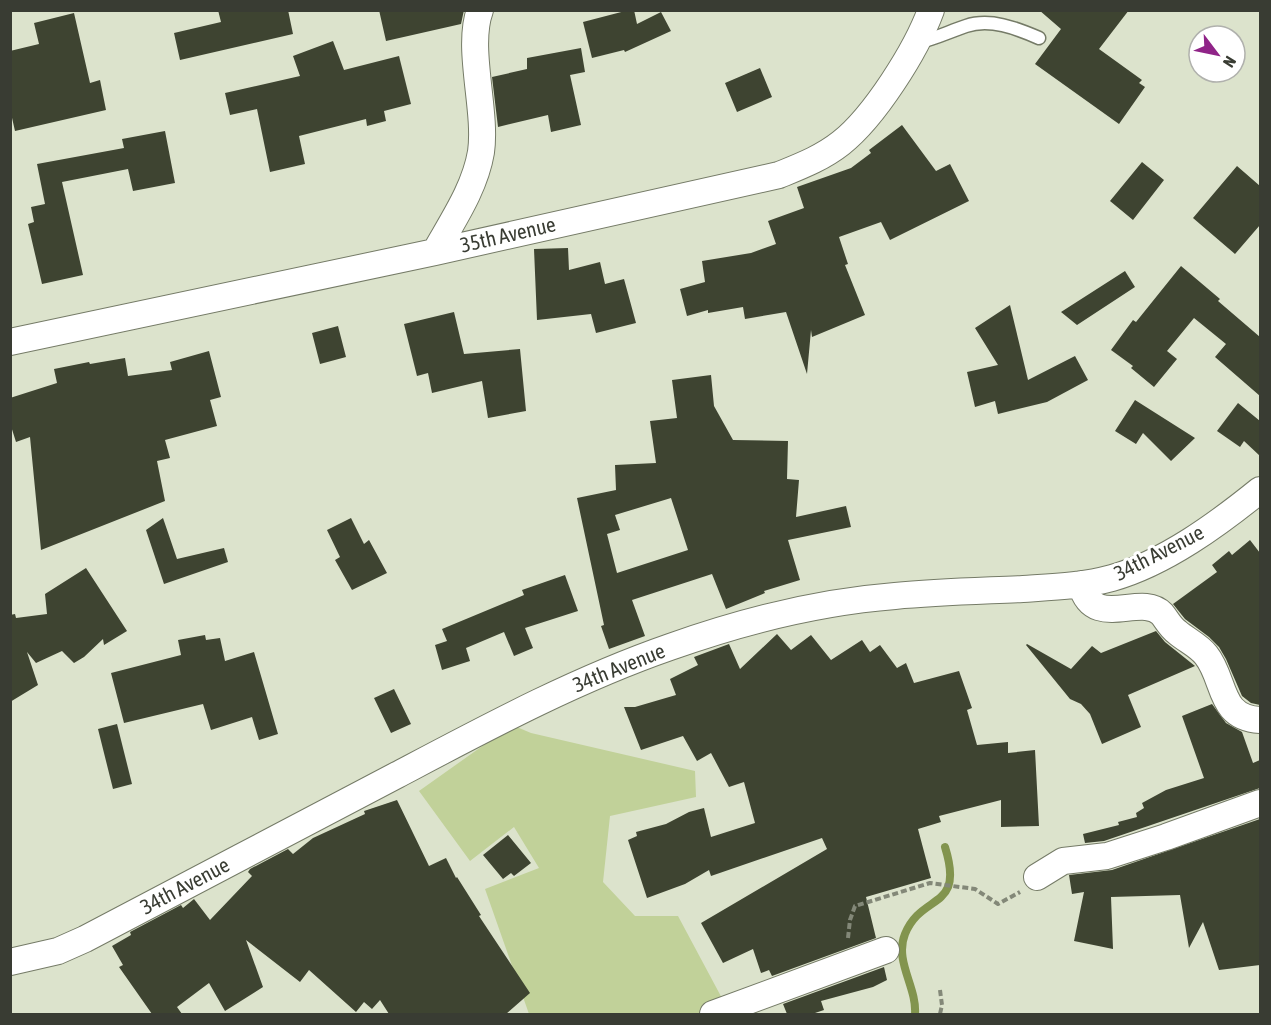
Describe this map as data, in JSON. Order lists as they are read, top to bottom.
{
  "streets": {
    "street": ["35th Avenue", "34th Avenue"]
  },
  "north": "bottom right"
}
